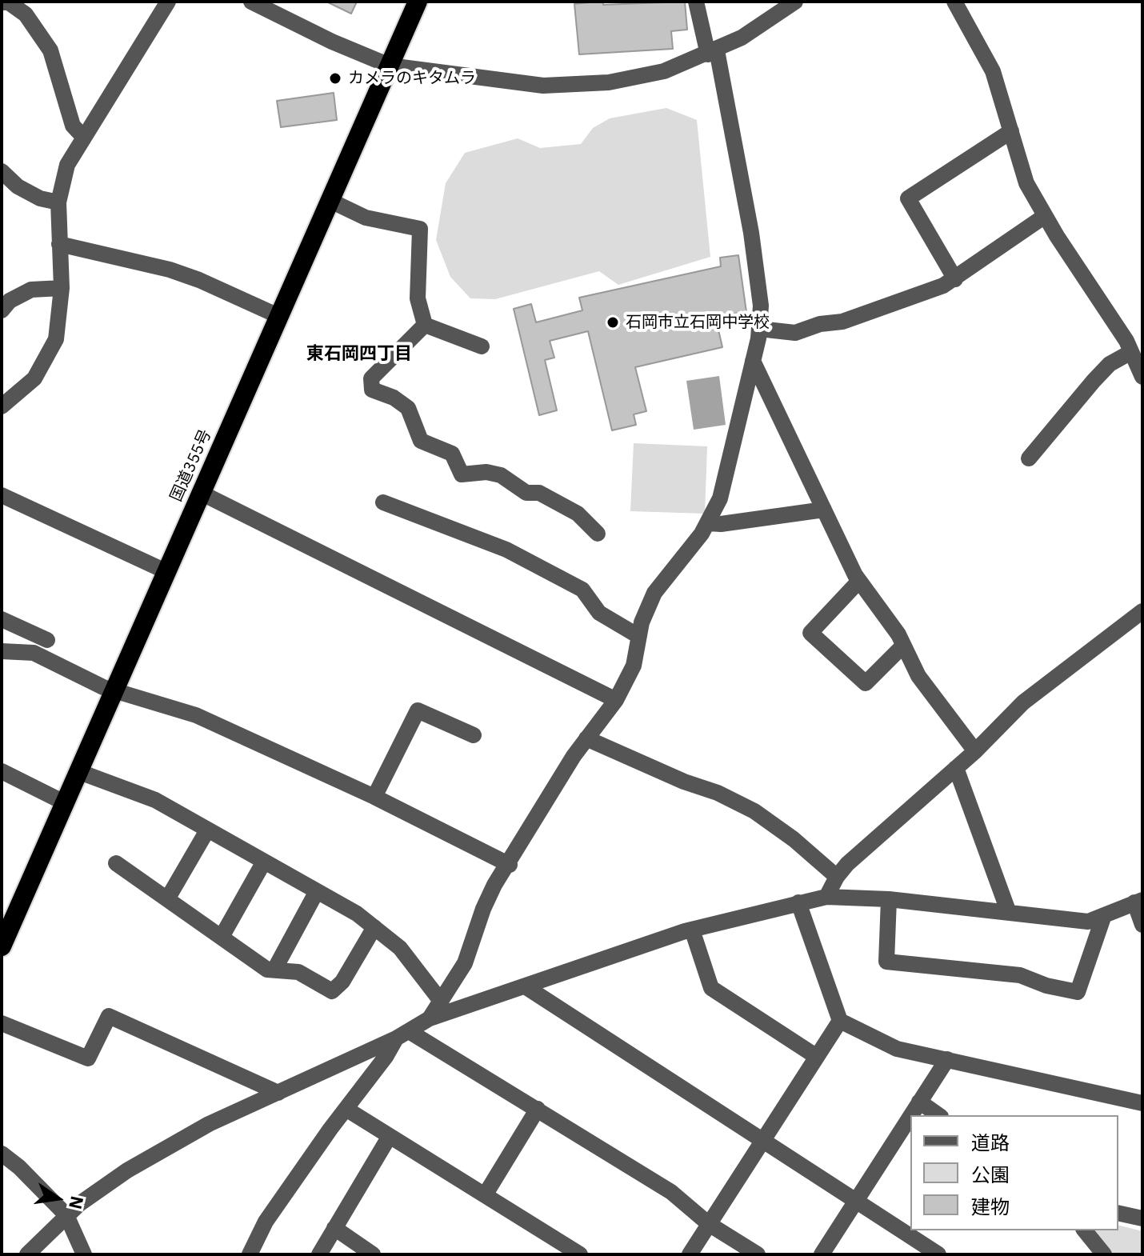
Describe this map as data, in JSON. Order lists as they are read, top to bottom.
{
  "streets": {
    "highway": ["国道355号"]
  },
  "districts": ["東石岡四丁目"],
  "places": ["カメラのキタムラ", "石岡市立石岡中学校"],
  "legend": ["道路", "公園", "建物"],
  "north": "right"
}
